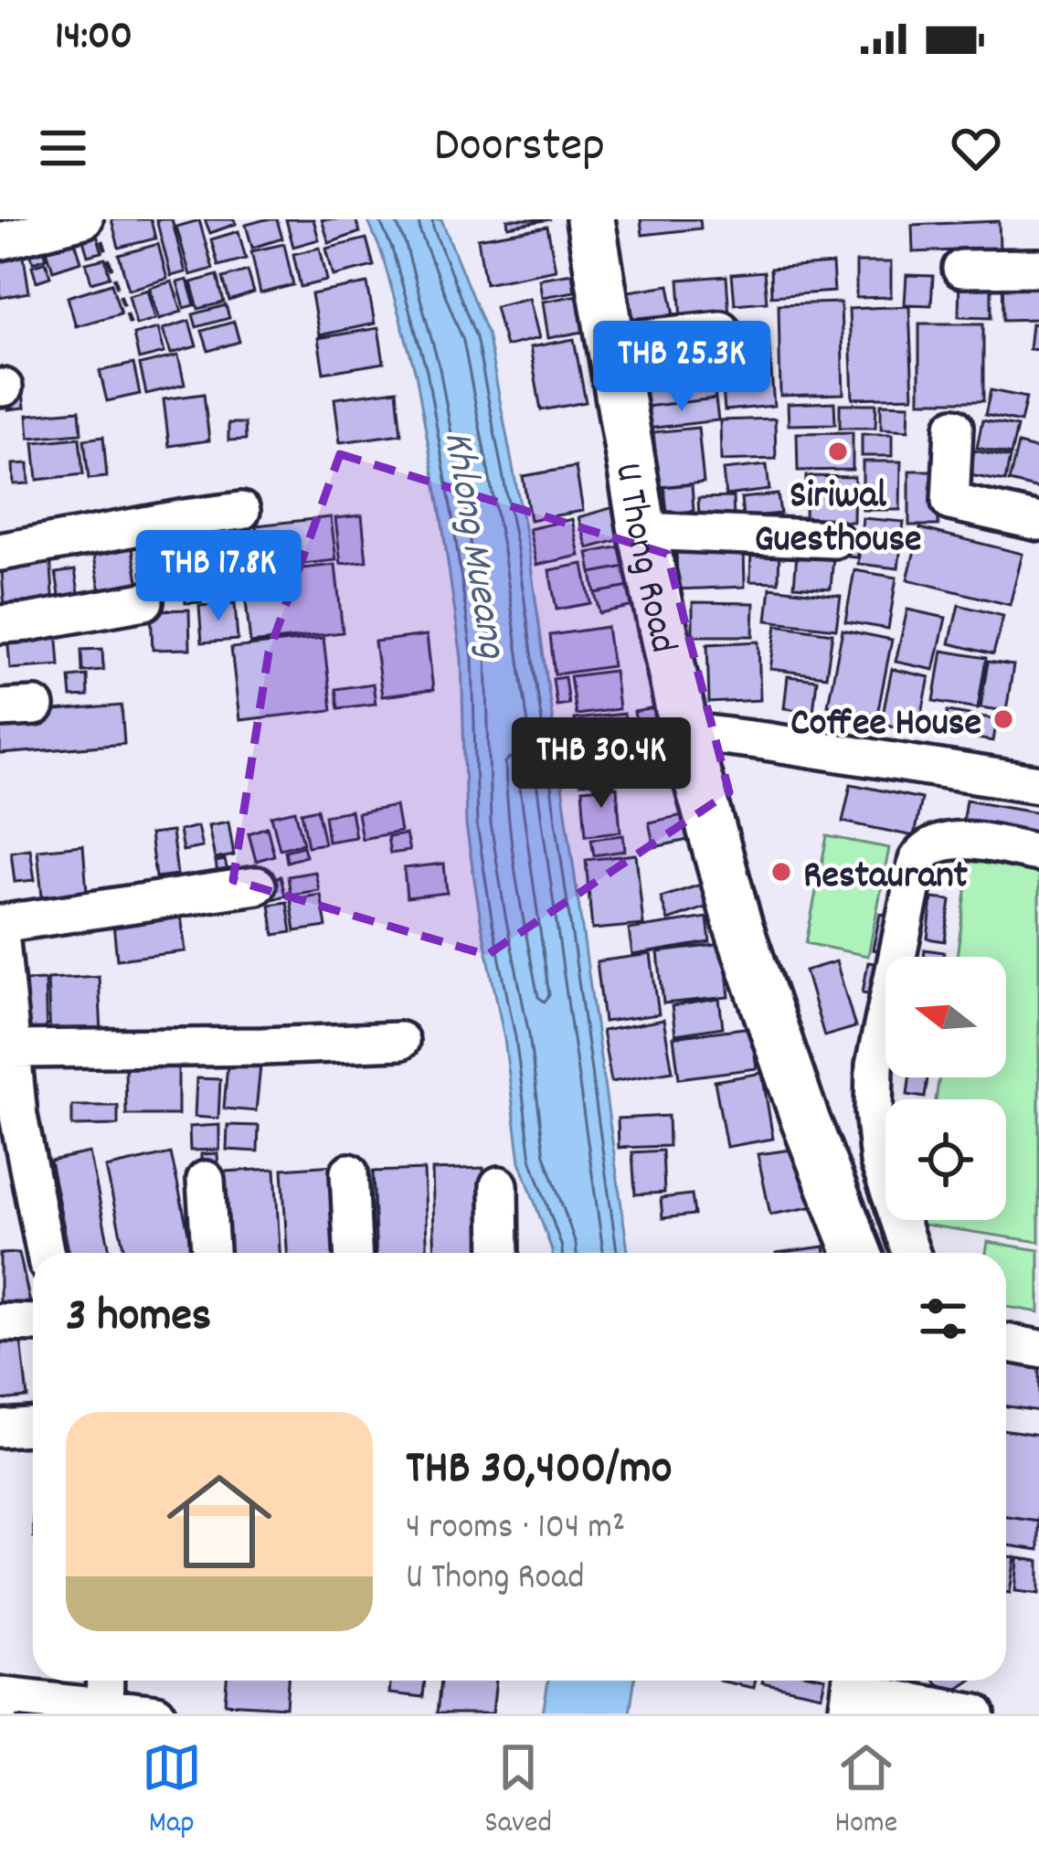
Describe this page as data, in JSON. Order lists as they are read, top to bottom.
{
  "streets": {
    "main road": ["U Thong Road"]
  },
  "water": ["Khlong Mueang"],
  "places": ["Siriwal Guesthouse", "Coffee House", "Restaurant"],
  "north": "left",
  "page": {
    "status": "14:00",
    "header": "Doorstep",
    "price": ["THB 25.3K", "THB 17.8K", "THB 30.4K"],
    "heading": "3 homes",
    "list": [
      {
        "name": "THB 30,400/mo",
        "note": "4 rooms · 104 m² · U Thong Road"
      }
    ],
    "tabs": ["Map", "Saved", "Home"]
  }
}
